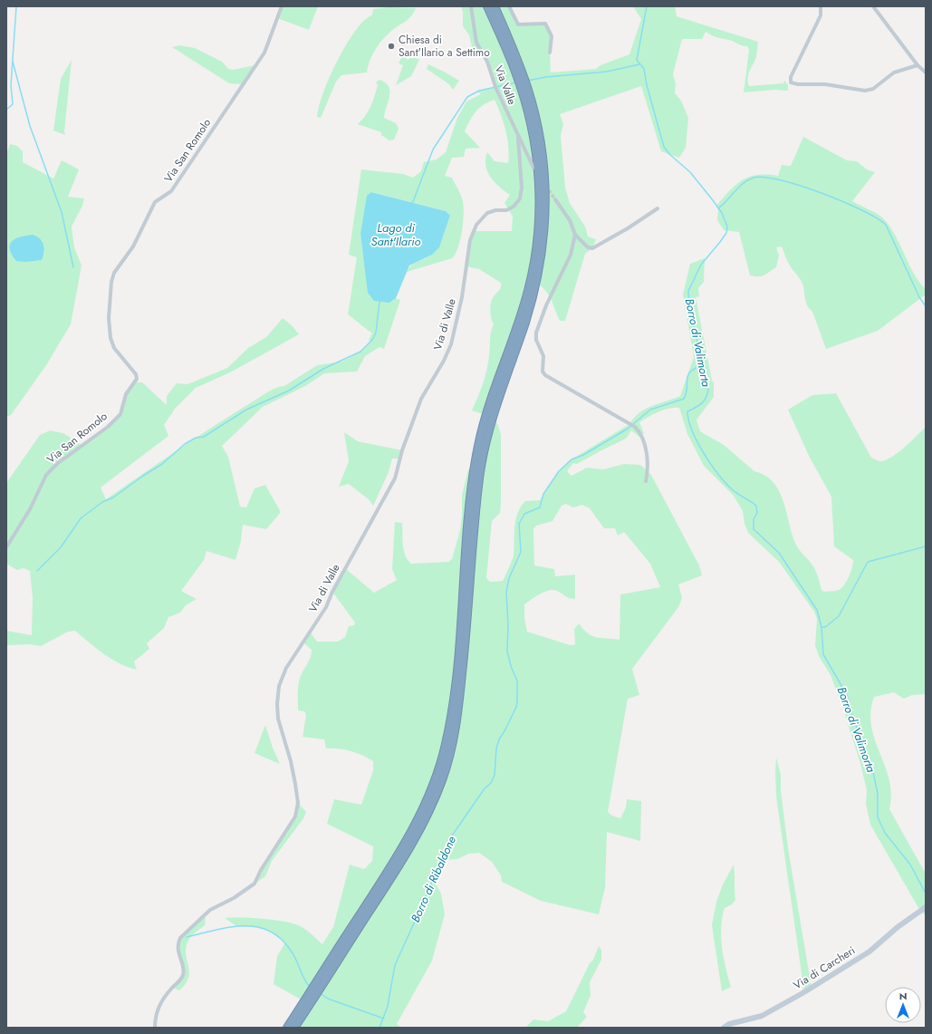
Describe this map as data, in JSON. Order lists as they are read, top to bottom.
{
  "streets": {
    "street": [
      "Via Valle",
      "Via San Romolo",
      "Via di Valle",
      "Via di Carcheri"
    ]
  },
  "crossings": [
    ["Via Valle", "Via di Valle"]
  ],
  "water": ["Lago di Sant'Ilario", "Borro di Valimorta", "Borro di Ribaldone"],
  "places": ["Chiesa di Sant'Ilario a Settimo"],
  "north": "top"
}
